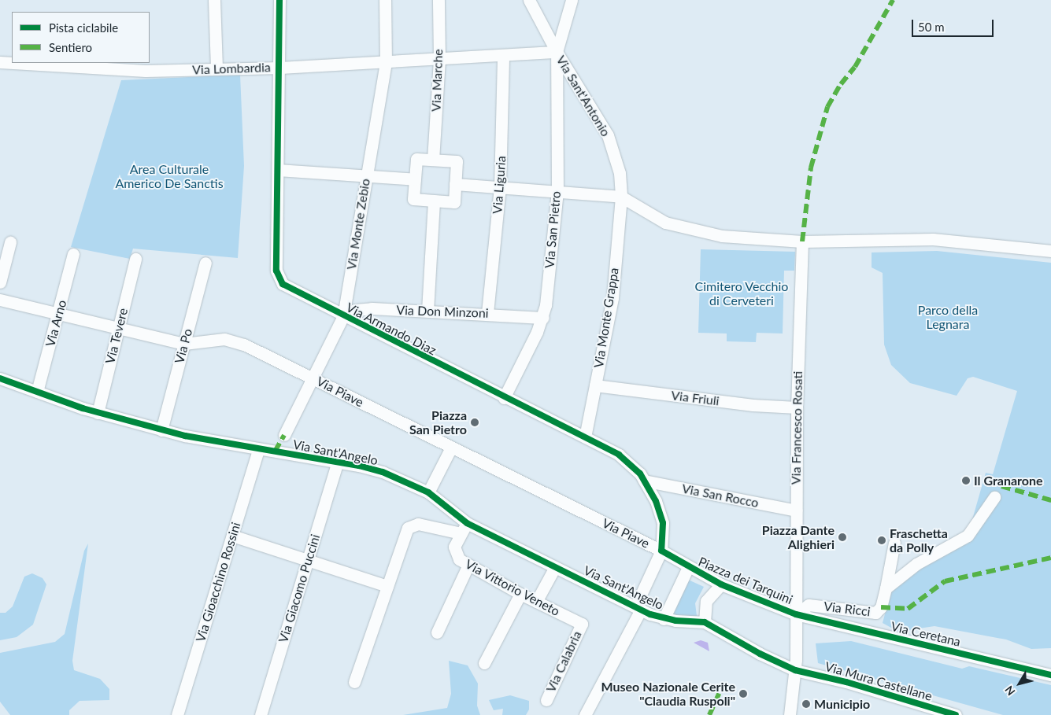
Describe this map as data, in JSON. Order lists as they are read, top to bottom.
{
  "streets": {
    "street": [
      "Via Lombardia",
      "Via Marche",
      "Via Sant'Antonio",
      "Via Liguria",
      "Via Monte Zebio",
      "Via San Pietro",
      "Via Don Minzoni",
      "Via Monte Grappa",
      "Via Arno",
      "Via Armando Diaz",
      "Via Tevere",
      "Via Po",
      "Via Piave",
      "Via Friuli",
      "Via Francesco Rosati",
      "Via Sant'Angelo",
      "Via San Rocco",
      "Piazza dei Tarquini",
      "Via Gioacchino Rossini",
      "Via Vittorio Veneto",
      "Via Giacomo Puccini",
      "Via Ricci",
      "Via Ceretana",
      "Via Calabria",
      "Via Mura Castellane"
    ]
  },
  "crossings": [
    ["Via Lombardia", "Via Marche"],
    ["Via Lombardia", "Via Sant'Antonio"],
    ["Via Lombardia", "Via Liguria"],
    ["Via Lombardia", "Via Monte Zebio"],
    ["Via Lombardia", "Via San Pietro"],
    ["Via Lombardia", "Via Armando Diaz"],
    ["Via Sant'Antonio", "Via San Pietro"],
    ["Via Sant'Antonio", "Via Monte Grappa"],
    ["Via Liguria", "Via Don Minzoni"],
    ["Via Monte Zebio", "Via Don Minzoni"],
    ["Via Monte Zebio", "Via Armando Diaz"],
    ["Via Monte Zebio", "Via Piave"],
    ["Via San Pietro", "Via Don Minzoni"],
    ["Via San Pietro", "Via Armando Diaz"],
    ["Via Don Minzoni", "Via Armando Diaz"],
    ["Via Monte Grappa", "Via Armando Diaz"],
    ["Via Monte Grappa", "Via Friuli"],
    ["Via Arno", "Via Piave"],
    ["Via Arno", "Via Sant'Angelo"],
    ["Via Armando Diaz", "Via Piave"],
    ["Via Armando Diaz", "Via Sant'Angelo"],
    ["Via Armando Diaz", "Via San Rocco"],
    ["Via Tevere", "Via Piave"],
    ["Via Tevere", "Via Sant'Angelo"],
    ["Via Po", "Via Piave"],
    ["Via Po", "Via Sant'Angelo"],
    ["Via Friuli", "Via Francesco Rosati"],
    ["Via Francesco Rosati", "Via San Rocco"],
    ["Via Francesco Rosati", "Piazza dei Tarquini"],
    ["Via Francesco Rosati", "Via Ricci"],
    ["Via Francesco Rosati", "Via Ceretana"],
    ["Via Sant'Angelo", "Piazza dei Tarquini"],
    ["Via Sant'Angelo", "Via Gioacchino Rossini"],
    ["Via Sant'Angelo", "Via Vittorio Veneto"],
    ["Via Sant'Angelo", "Via Giacomo Puccini"],
    ["Via Sant'Angelo", "Via Mura Castellane"],
    ["Piazza dei Tarquini", "Via Ricci"],
    ["Piazza dei Tarquini", "Via Ceretana"],
    ["Via Vittorio Veneto", "Via Calabria"],
    ["Via Ricci", "Via Ceretana"]
  ],
  "parks": ["Area Culturale Americo De Sanctis", "Cimitero Vecchio di Cerveteri", "Parco della Legnara"],
  "places": [
    "Piazza San Pietro",
    "Il Granarone",
    "Piazza Dante Alighieri",
    "Fraschetta da Polly",
    "Museo Nazionale Cerite \"Claudia Ruspoli\"",
    "Municipio"
  ],
  "legend": ["Pista ciclabile", "Sentiero"],
  "scale_bar": "50 m",
  "north": "bottom left"
}
